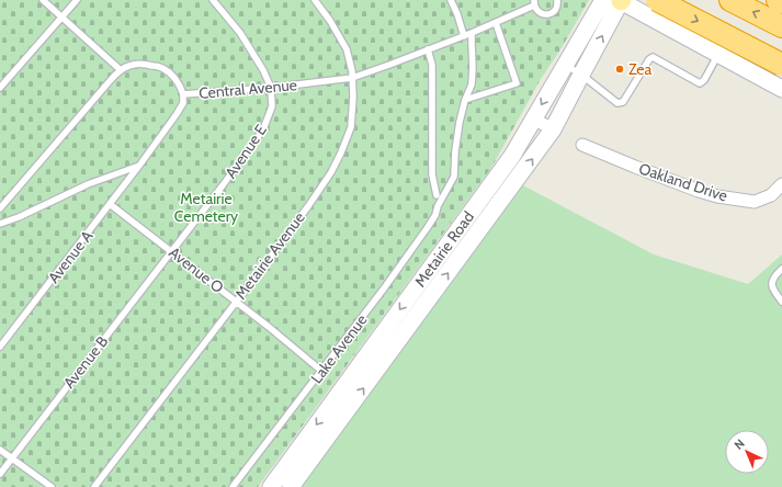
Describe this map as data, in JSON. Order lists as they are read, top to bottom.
{
  "streets": {
    "main road": ["Metairie Road"],
    "street": ["Oakland Drive"],
    "lane": [
      "Central Avenue",
      "Avenue E",
      "Metairie Avenue",
      "Avenue A",
      "Avenue O",
      "Lake Avenue",
      "Avenue B"
    ]
  },
  "crossings": [
    ["Central Avenue", "Avenue E"],
    ["Central Avenue", "Metairie Avenue"],
    ["Central Avenue", "Avenue A"],
    ["Central Avenue", "Lake Avenue"],
    ["Avenue E", "Avenue O"],
    ["Avenue E", "Avenue B"],
    ["Metairie Avenue", "Avenue O"],
    ["Avenue A", "Avenue O"],
    ["Avenue O", "Lake Avenue"],
    ["Avenue O", "Avenue B"]
  ],
  "parks": ["Metairie Cemetery"],
  "places": ["Zea"],
  "north": "top left"
}
